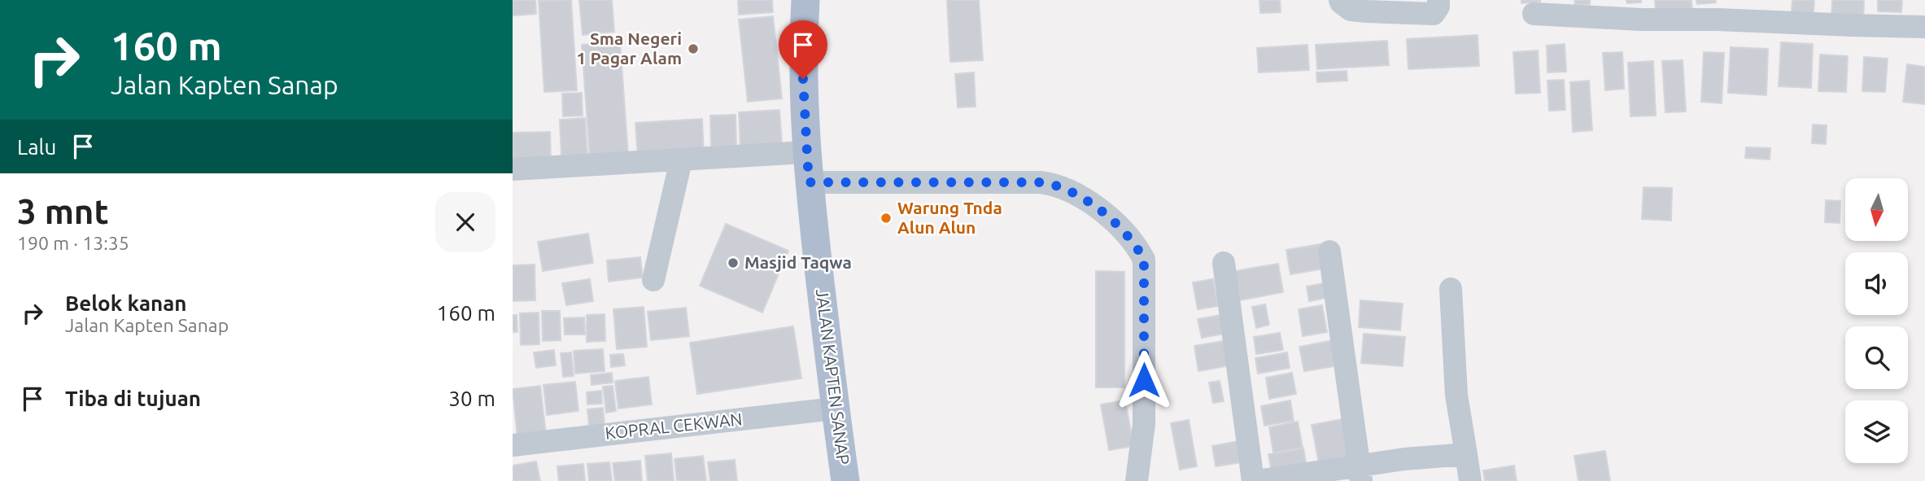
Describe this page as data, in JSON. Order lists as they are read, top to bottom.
{
  "streets": {
    "main road": ["JALAN KAPTEN SANAP"],
    "street": ["KOPRAL CEKWAN"]
  },
  "crossings": [
    ["JALAN KAPTEN SANAP", "KOPRAL CEKWAN"]
  ],
  "places": ["Sma Negeri 1 Pagar Alam", "Warung Tnda Alun Alun", "Masjid Taqwa"],
  "north": "bottom",
  "page": {
    "turn": ["160 m", "Jalan Kapten Sanap"],
    "then": "Lalu",
    "heading": ["3 mnt", "190 m · 13:35"],
    "list": [
      {
        "name": "Belok kanan",
        "note": "Jalan Kapten Sanap",
        "value": "160 m"
      },
      {
        "name": "Tiba di tujuan",
        "value": "30 m"
      }
    ]
  }
}
